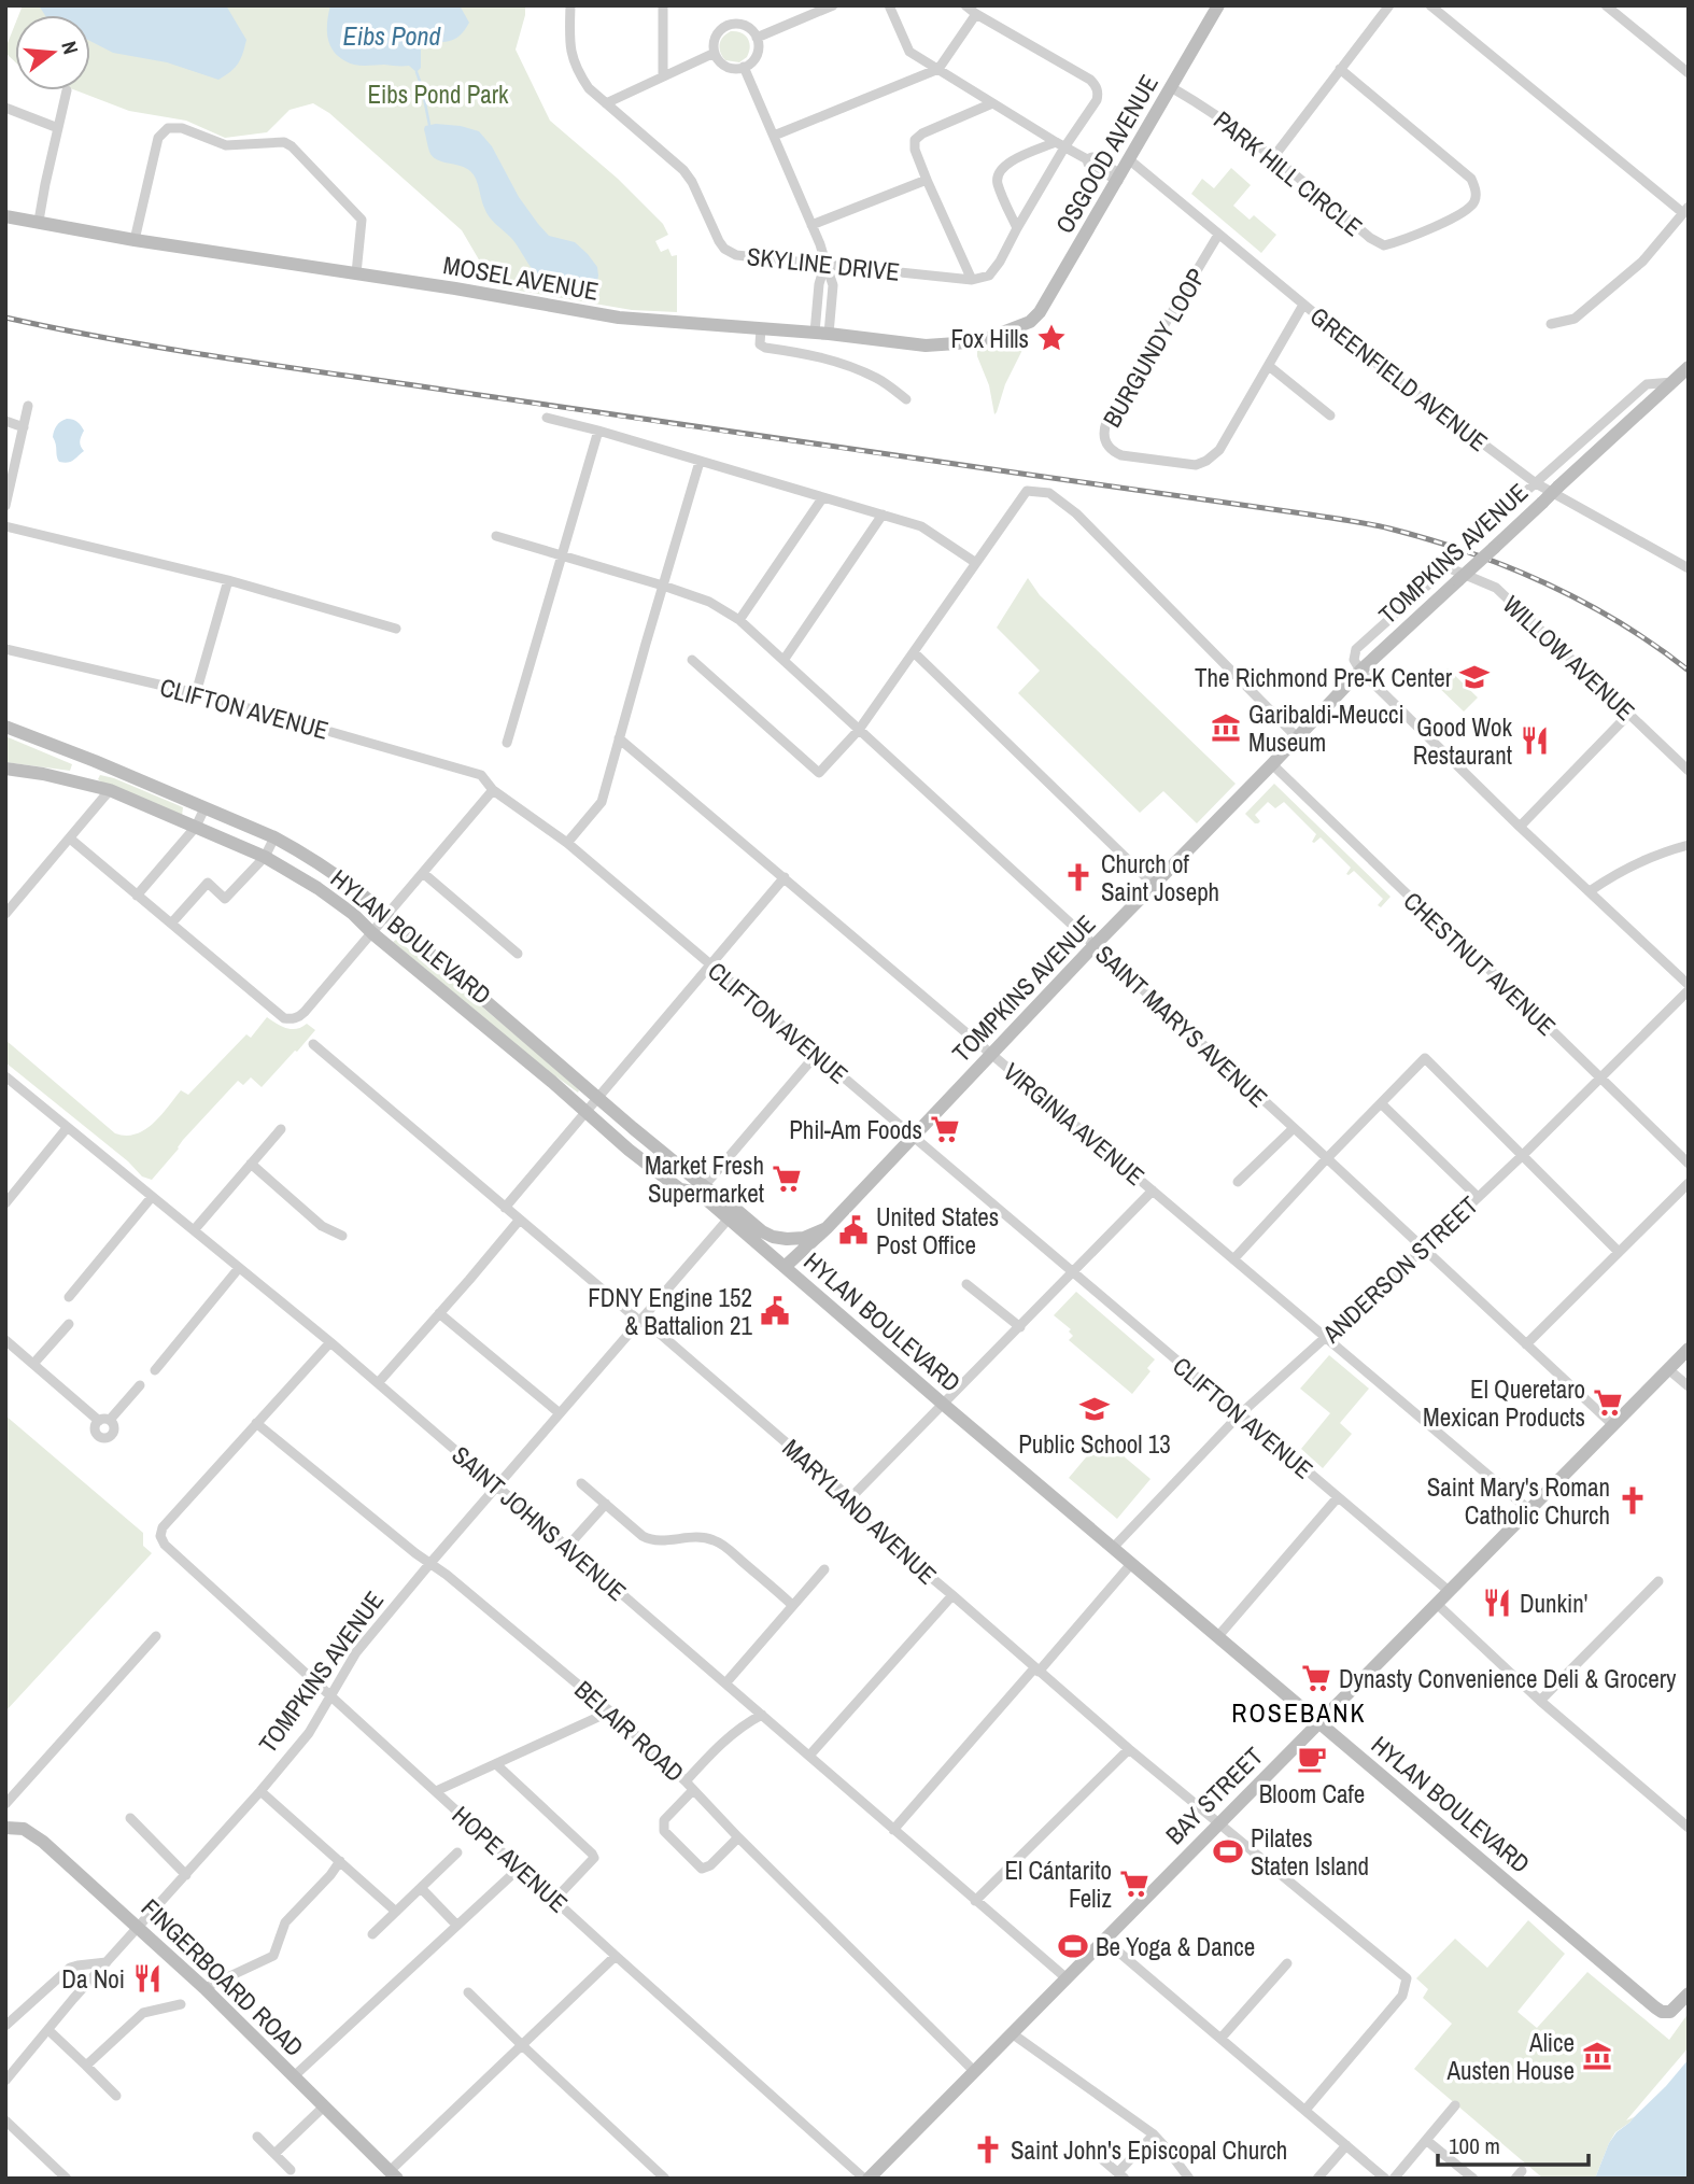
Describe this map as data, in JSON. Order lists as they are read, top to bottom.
{
  "streets": {
    "main road": [
      "OSGOOD AVENUE",
      "MOSEL AVENUE",
      "TOMPKINS AVENUE",
      "HYLAN BOULEVARD",
      "BAY STREET",
      "FINGERBOARD ROAD"
    ],
    "street": [
      "PARK HILL CIRCLE",
      "SKYLINE DRIVE",
      "BURGUNDY LOOP",
      "GREENFIELD AVENUE",
      "WILLOW AVENUE",
      "CLIFTON AVENUE",
      "CHESTNUT AVENUE",
      "SAINT MARYS AVENUE",
      "VIRGINIA AVENUE",
      "ANDERSON STREET",
      "MARYLAND AVENUE",
      "SAINT JOHNS AVENUE",
      "BELAIR ROAD",
      "HOPE AVENUE"
    ]
  },
  "crossings": [
    ["OSGOOD AVENUE", "PARK HILL CIRCLE"],
    ["OSGOOD AVENUE", "MOSEL AVENUE"],
    ["OSGOOD AVENUE", "GREENFIELD AVENUE"],
    ["BURGUNDY LOOP", "GREENFIELD AVENUE"],
    ["TOMPKINS AVENUE", "WILLOW AVENUE"],
    ["TOMPKINS AVENUE", "CLIFTON AVENUE"],
    ["TOMPKINS AVENUE", "HYLAN BOULEVARD"],
    ["TOMPKINS AVENUE", "CHESTNUT AVENUE"],
    ["TOMPKINS AVENUE", "SAINT MARYS AVENUE"],
    ["TOMPKINS AVENUE", "VIRGINIA AVENUE"],
    ["TOMPKINS AVENUE", "MARYLAND AVENUE"],
    ["TOMPKINS AVENUE", "SAINT JOHNS AVENUE"],
    ["TOMPKINS AVENUE", "BELAIR ROAD"],
    ["TOMPKINS AVENUE", "HOPE AVENUE"],
    ["TOMPKINS AVENUE", "FINGERBOARD ROAD"],
    ["CLIFTON AVENUE", "ANDERSON STREET"],
    ["CLIFTON AVENUE", "BAY STREET"],
    ["HYLAN BOULEVARD", "ANDERSON STREET"],
    ["HYLAN BOULEVARD", "BAY STREET"],
    ["CHESTNUT AVENUE", "ANDERSON STREET"],
    ["SAINT MARYS AVENUE", "ANDERSON STREET"],
    ["SAINT MARYS AVENUE", "BAY STREET"],
    ["VIRGINIA AVENUE", "ANDERSON STREET"],
    ["VIRGINIA AVENUE", "BAY STREET"],
    ["MARYLAND AVENUE", "BAY STREET"],
    ["SAINT JOHNS AVENUE", "BAY STREET"],
    ["BELAIR ROAD", "BAY STREET"],
    ["BELAIR ROAD", "HOPE AVENUE"],
    ["BAY STREET", "HOPE AVENUE"]
  ],
  "districts": ["ROSEBANK"],
  "water": ["Eibs Pond"],
  "parks": ["Eibs Pond Park"],
  "places": {
    "place": ["Fox Hills"],
    "school or university": ["The Richmond Pre-K Center", "Public School 13"],
    "museum": ["Garibaldi-Meucci Museum", "Alice Austen House"],
    "restaurant": ["Good Wok Restaurant", "Dunkin'", "Da Noi"],
    "church": ["Church of Saint Joseph", "Saint Mary's Roman Catholic Church", "Saint John's Episcopal Church"],
    "supermarket": [
      "Phil-Am Foods",
      "Market Fresh Supermarket",
      "El Queretaro Mexican Products",
      "Dynasty Convenience Deli & Grocery",
      "El Cántarito Feliz"
    ],
    "public building": ["United States Post Office", "FDNY Engine 152 & Battalion 21"],
    "cafe": ["Bloom Cafe"],
    "sports": ["Pilates Staten Island", "Be Yoga & Dance"]
  },
  "scale_bar": "100 m",
  "north": "right"
}
